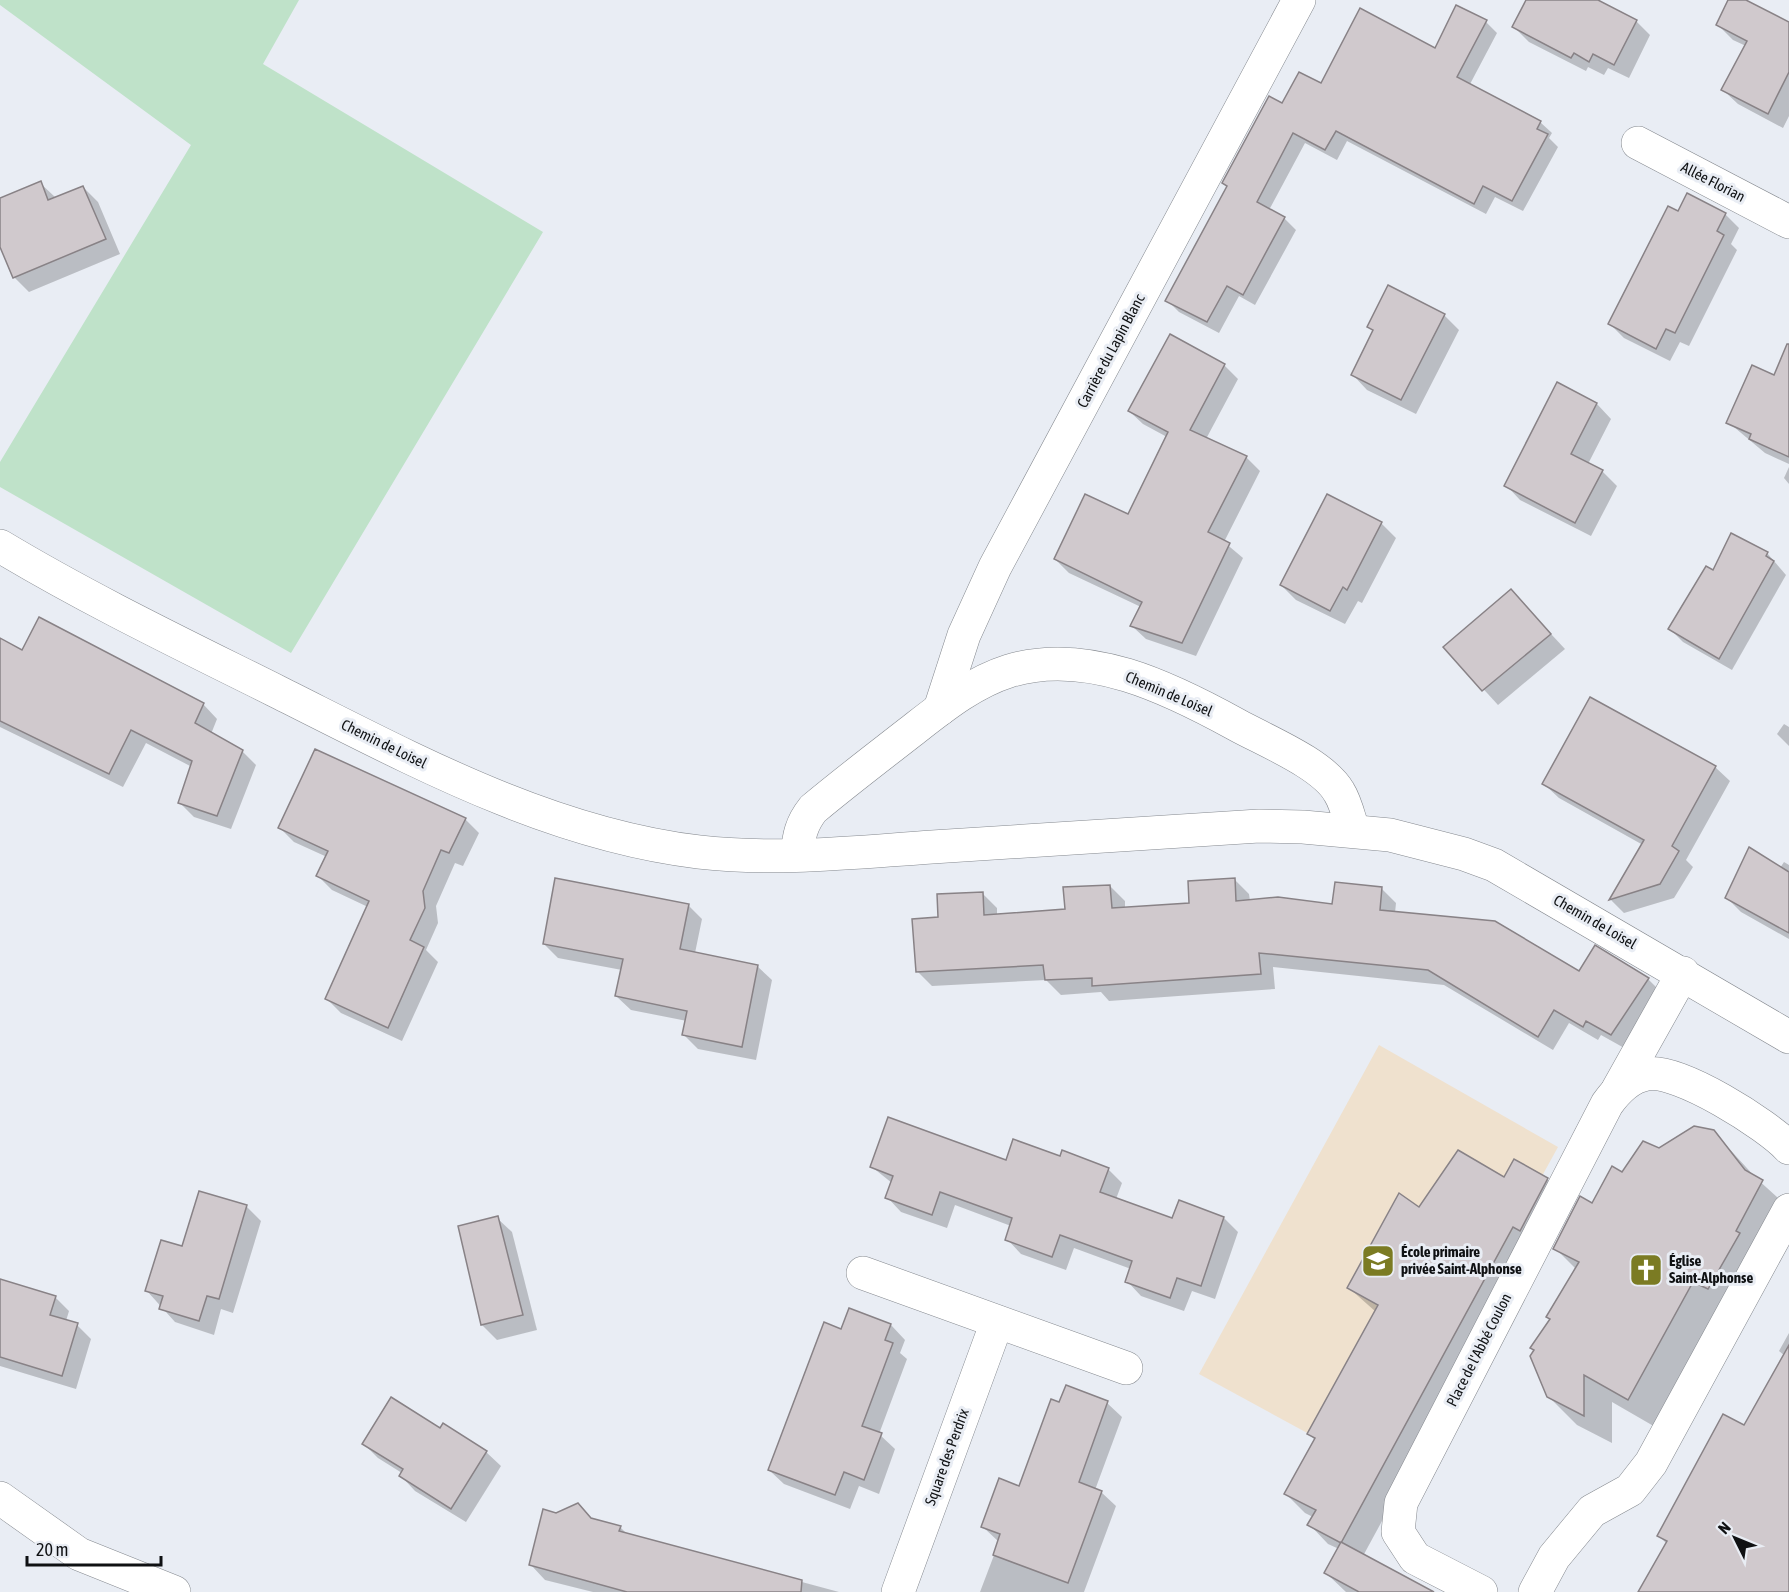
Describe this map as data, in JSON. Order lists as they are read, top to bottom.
{
  "streets": {
    "street": [
      "Allée Florian",
      "Carrière du Lapin Blanc",
      "Chemin de Loisel",
      "Place de l'Abbé Coulon",
      "Square des Perdrix"
    ]
  },
  "crossings": [
    ["Carrière du Lapin Blanc", "Chemin de Loisel"],
    ["Chemin de Loisel", "Place de l'Abbé Coulon"]
  ],
  "places": {
    "school or university": ["École primaire privée Saint-Alphonse"],
    "church": ["Église Saint-Alphonse"]
  },
  "scale_bar": "20 m",
  "north": "top left"
}
